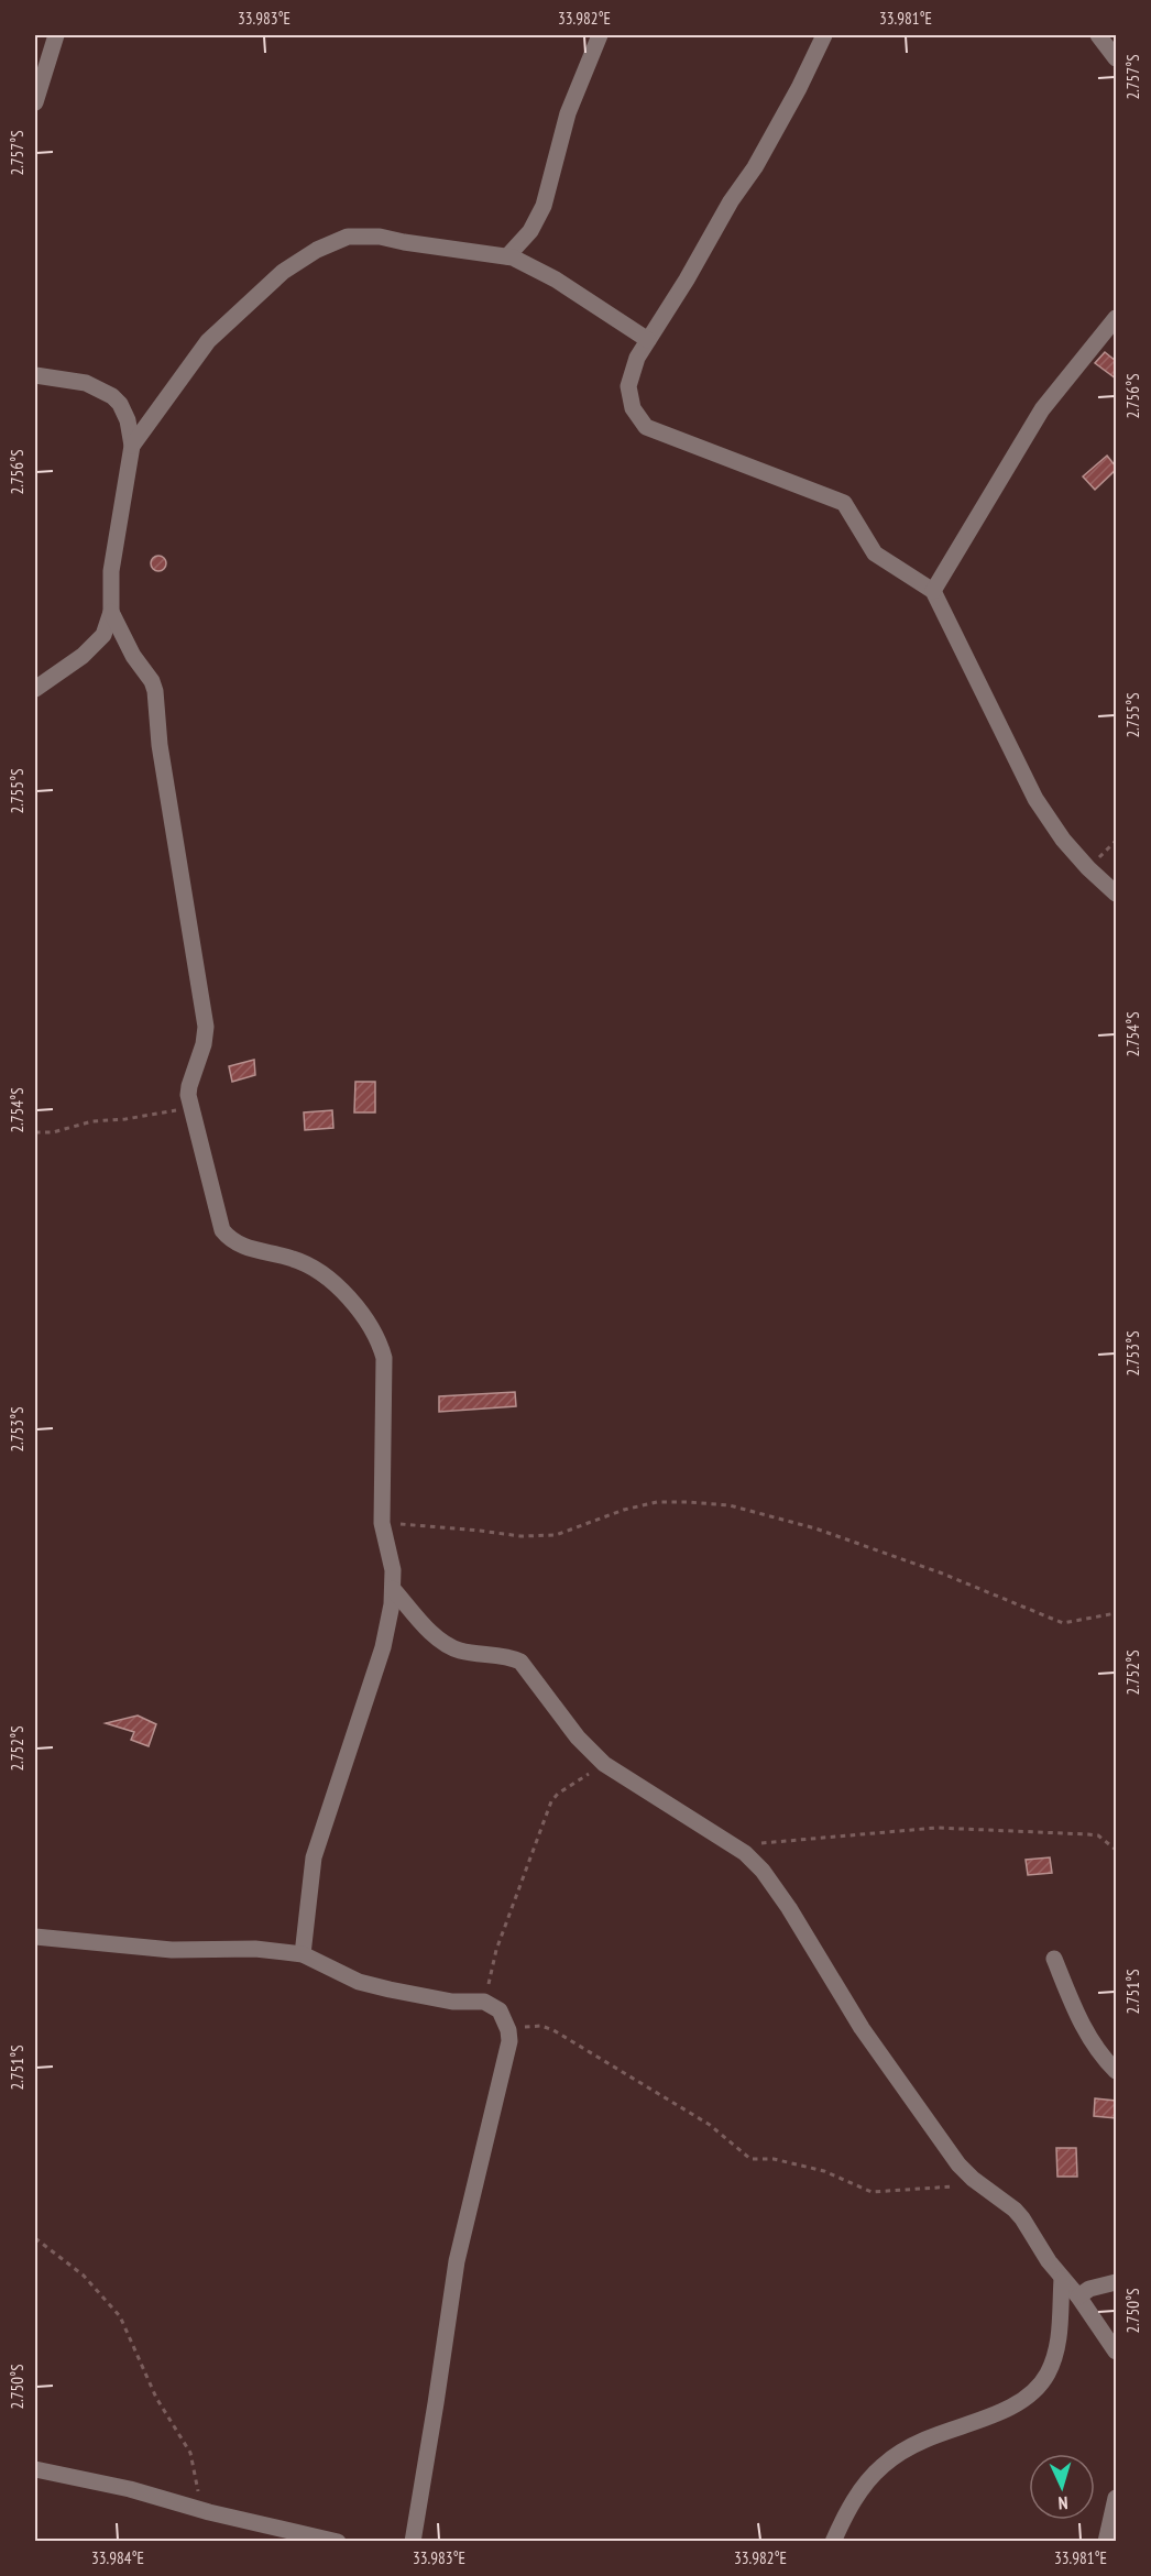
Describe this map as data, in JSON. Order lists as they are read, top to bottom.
{
  "north": "bottom",
  "coordinates": [
    "33.983°E",
    "33.982°E",
    "33.981°E",
    "2.757°S",
    "2.756°S",
    "2.755°S",
    "2.754°S",
    "2.753°S",
    "2.752°S",
    "2.751°S",
    "2.750°S",
    "33.984°E"
  ]
}
